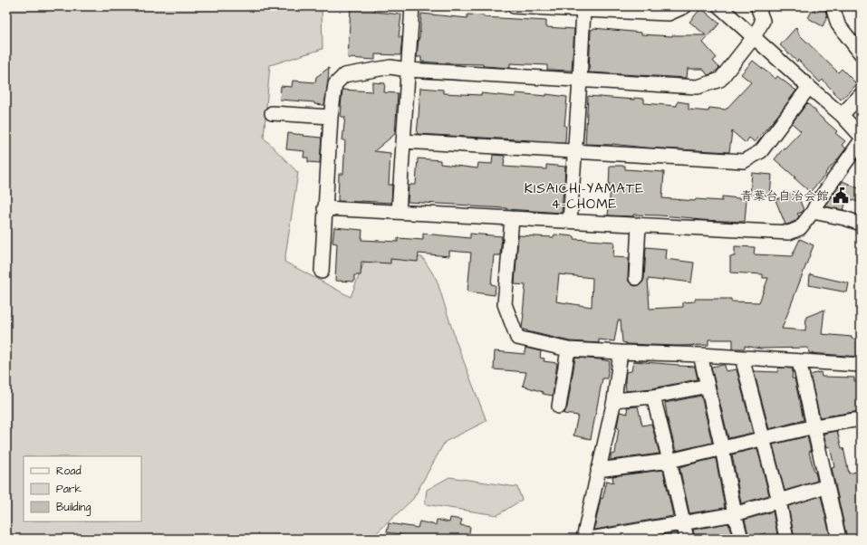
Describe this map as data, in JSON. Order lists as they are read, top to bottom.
{
  "districts": ["KISAICHI-YAMATE 4-CHOME"],
  "places": {
    "public building": ["青葉台自治会館"]
  },
  "legend": ["Road", "Park", "Building"]
}
